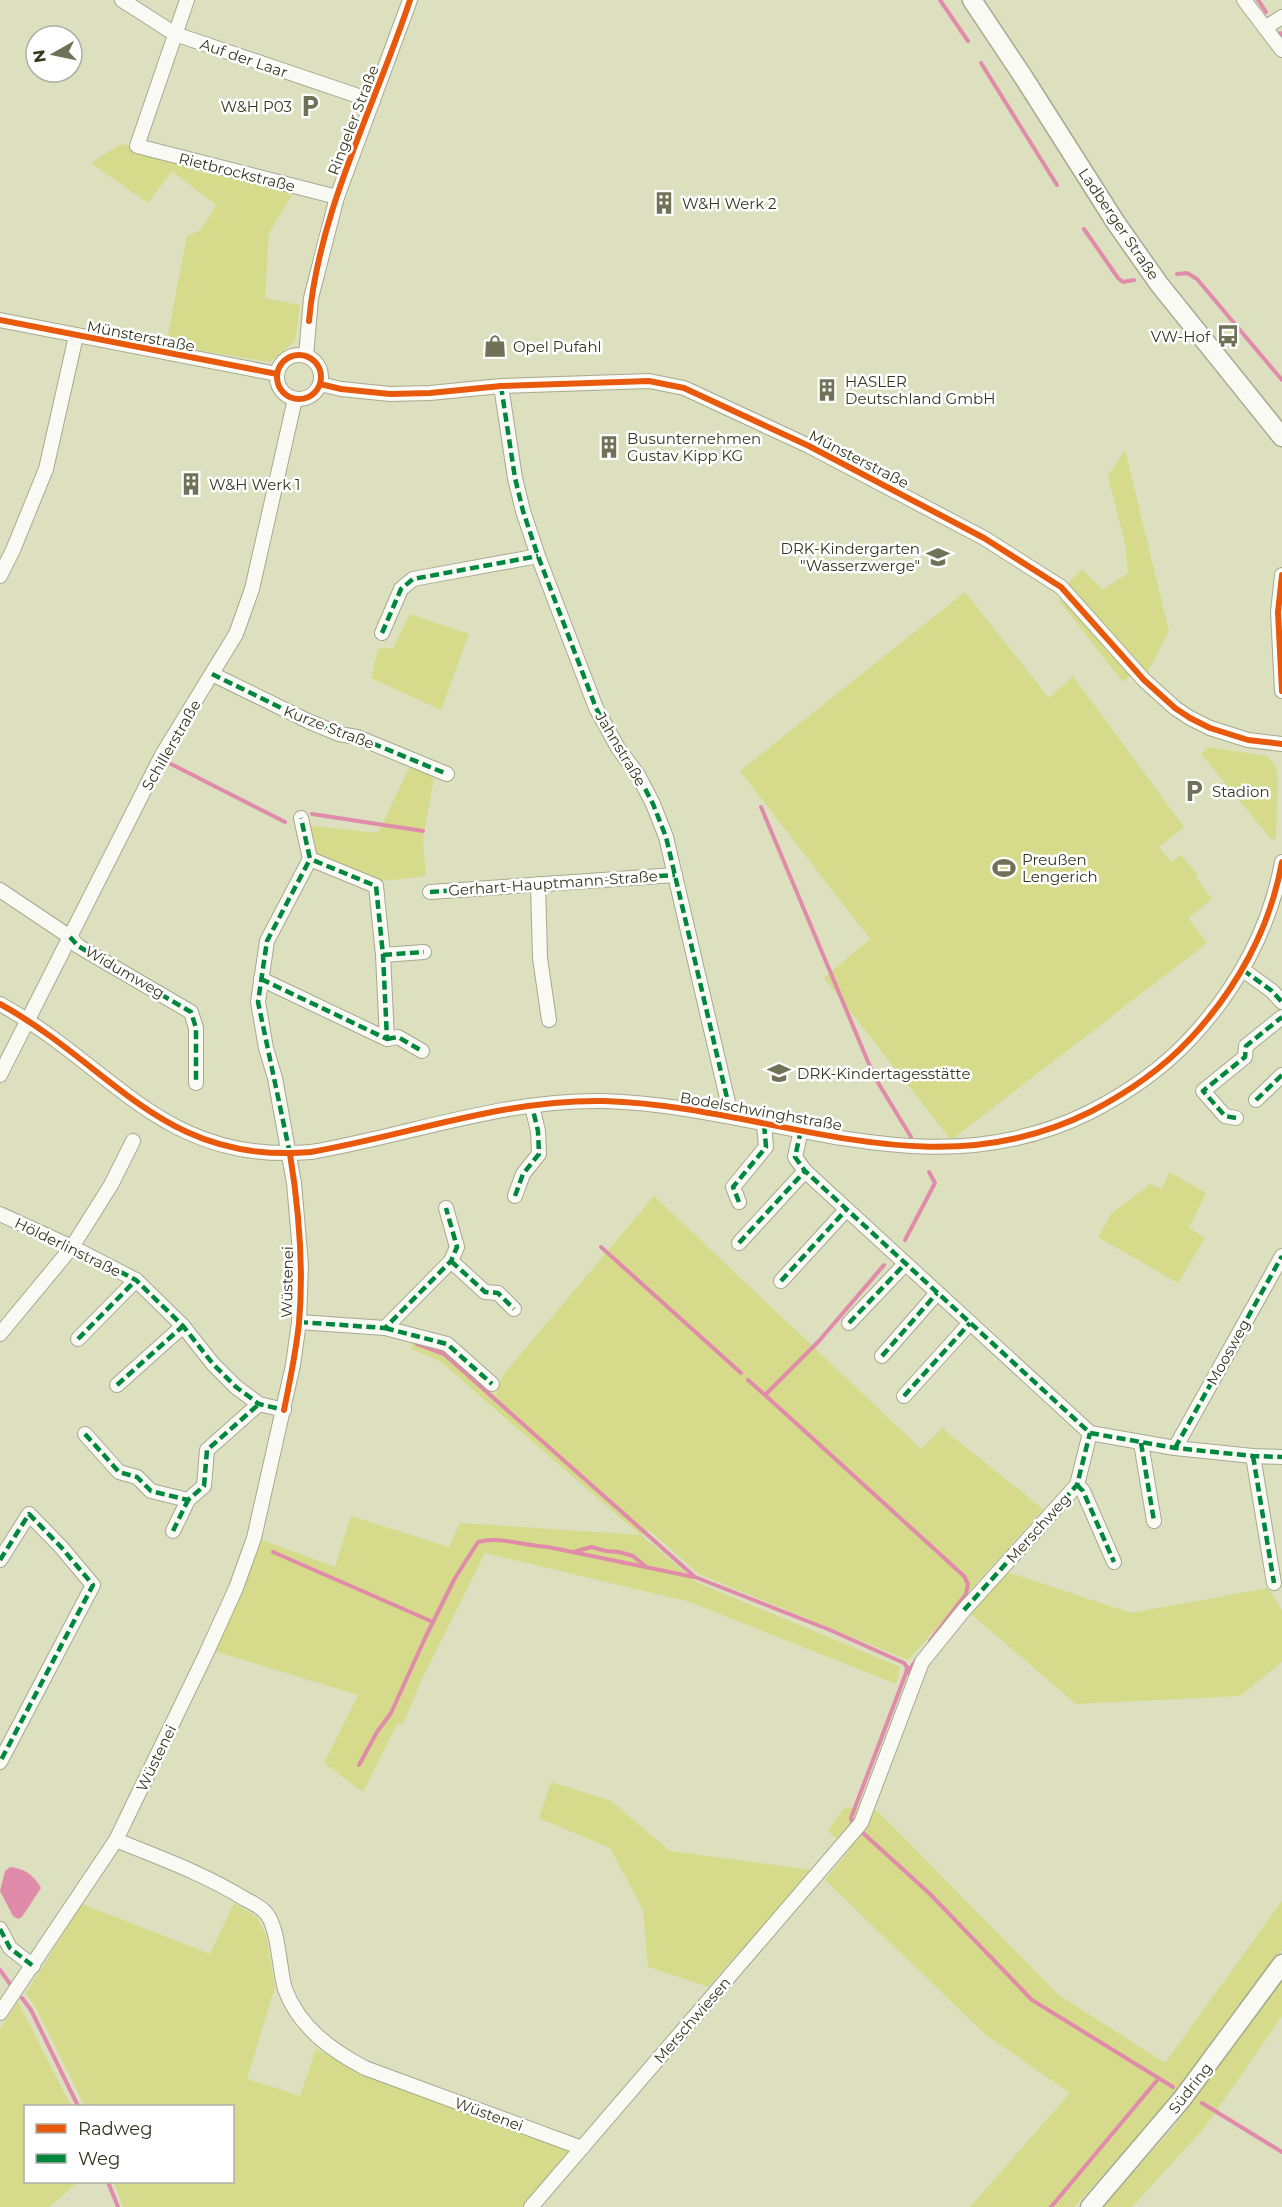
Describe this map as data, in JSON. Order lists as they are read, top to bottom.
{
  "streets": {
    "main road": ["Ladberger Straße", "Südring"],
    "street": [
      "Auf der Laar",
      "Ringeler Straße",
      "Rietbrockstraße",
      "Münsterstraße",
      "Kurze Straße",
      "Schillerstraße",
      "Jahnstraße",
      "Gerhart-Hauptmann-Straße",
      "Widumweg",
      "Bodelschwinghstraße",
      "Hölderlinstraße",
      "Wüstenei",
      "Moosweg",
      "Merschweg",
      "Merschwiesen"
    ]
  },
  "crossings": [
    ["Auf der Laar", "Ringeler Straße"],
    ["Auf der Laar", "Rietbrockstraße"],
    ["Ringeler Straße", "Rietbrockstraße"],
    ["Ringeler Straße", "Münsterstraße"],
    ["Ringeler Straße", "Schillerstraße"],
    ["Münsterstraße", "Schillerstraße"],
    ["Münsterstraße", "Jahnstraße"],
    ["Kurze Straße", "Schillerstraße"],
    ["Schillerstraße", "Widumweg"],
    ["Schillerstraße", "Bodelschwinghstraße"],
    ["Jahnstraße", "Gerhart-Hauptmann-Straße"],
    ["Jahnstraße", "Bodelschwinghstraße"],
    ["Bodelschwinghstraße", "Wüstenei"],
    ["Hölderlinstraße", "Wüstenei"],
    ["Wüstenei", "Merschwiesen"],
    ["Merschweg", "Merschwiesen"]
  ],
  "places": {
    "parking": ["W&H P03", "Stadion"],
    "building": [
      "W&H Werk 2",
      "HASLER Deutschland GmbH",
      "Busunternehmen Gustav Kipp KG",
      "W&H Werk 1"
    ],
    "bus stop": ["VW-Hof"],
    "shop": ["Opel Pufahl"],
    "school or university": ["DRK-Kindergarten \"Wasserzwerge\"", "DRK-Kindertagesstätte"],
    "sports": ["Preußen Lengerich"]
  },
  "legend": ["Radweg", "Weg"],
  "north": "left"
}
